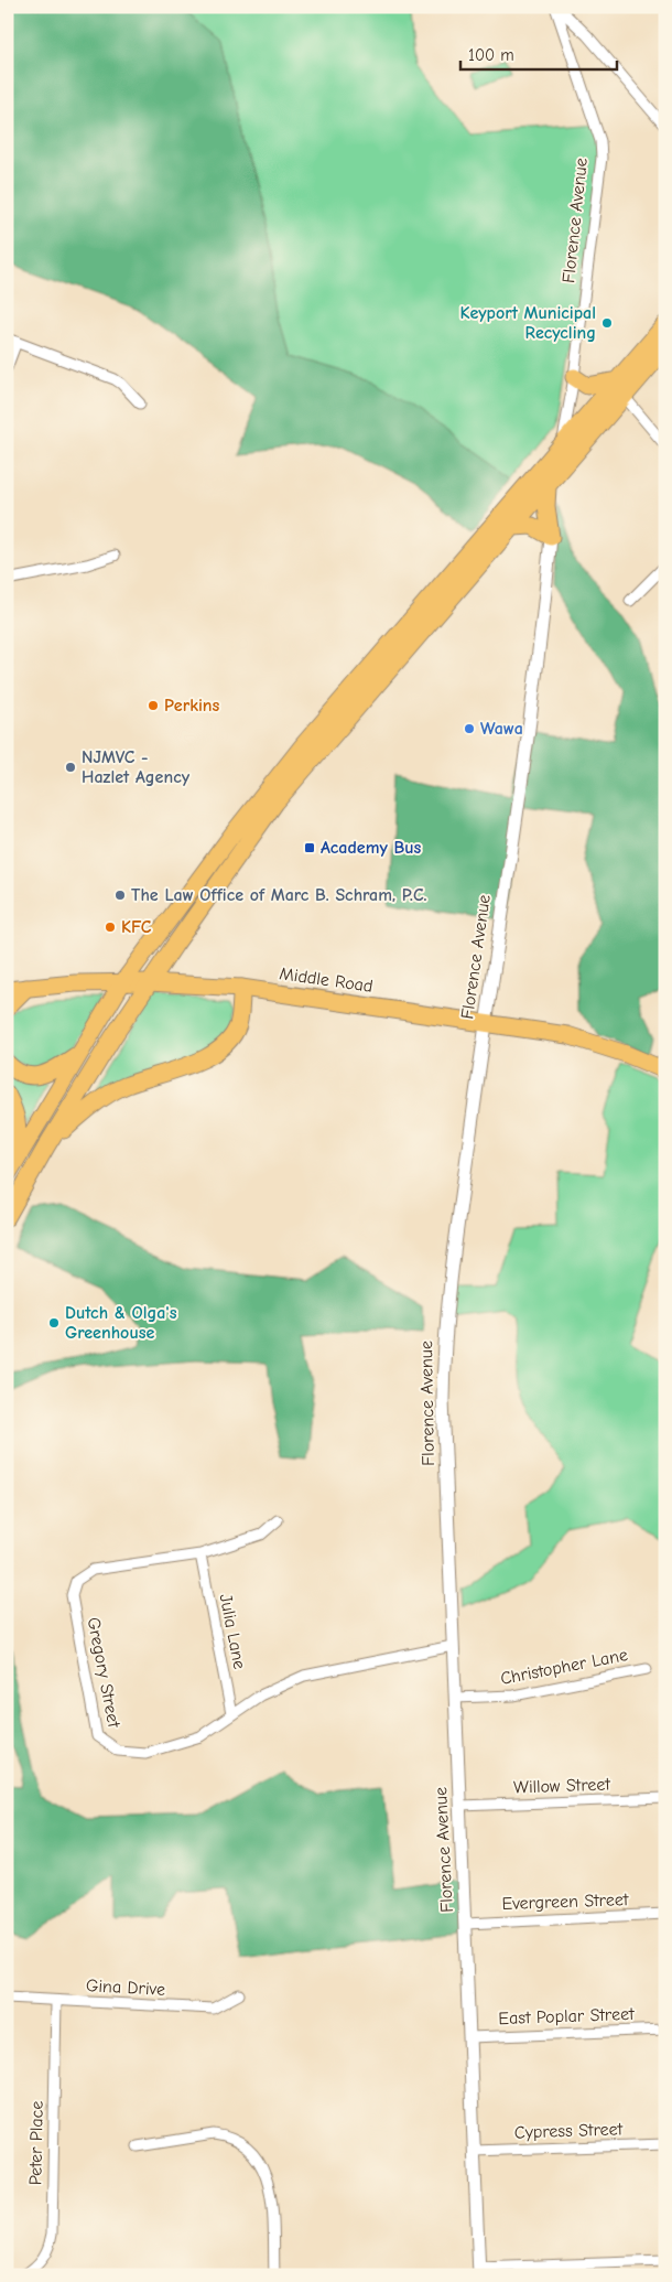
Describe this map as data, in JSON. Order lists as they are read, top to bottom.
{
  "streets": {
    "main road": ["Middle Road"],
    "street": [
      "Florence Avenue",
      "Julia Lane",
      "Christopher Lane",
      "Gregory Street",
      "Willow Street",
      "Evergreen Street",
      "Gina Drive",
      "East Poplar Street",
      "Cypress Street",
      "Peter Place"
    ]
  },
  "crossings": [
    ["Florence Avenue", "Middle Road"],
    ["Florence Avenue", "Christopher Lane"],
    ["Florence Avenue", "Gregory Street"],
    ["Florence Avenue", "Willow Street"],
    ["Florence Avenue", "Evergreen Street"],
    ["Florence Avenue", "East Poplar Street"],
    ["Florence Avenue", "Cypress Street"],
    ["Julia Lane", "Gregory Street"],
    ["Gina Drive", "Peter Place"]
  ],
  "places": {
    "other": [
      "Keyport Municipal Recycling",
      "Perkins",
      "Wawa",
      "NJMVC - Hazlet Agency",
      "The Law Office of Marc B. Schram, P.C.",
      "KFC",
      "Dutch & Olga's Greenhouse"
    ],
    "transit": ["Academy Bus"]
  },
  "scale_bar": "100 m"
}
